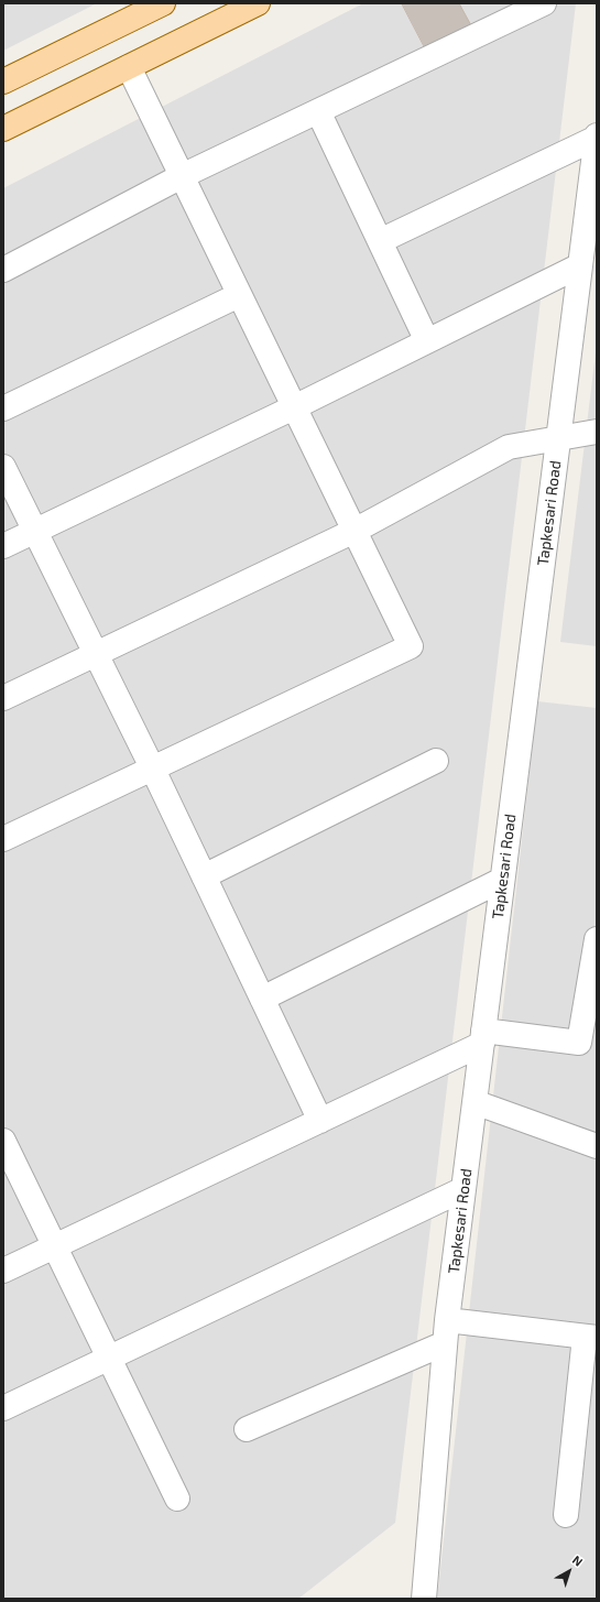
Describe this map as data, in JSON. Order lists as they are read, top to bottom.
{
  "streets": {
    "street": ["Tapkesari Road"]
  },
  "north": "top right"
}
